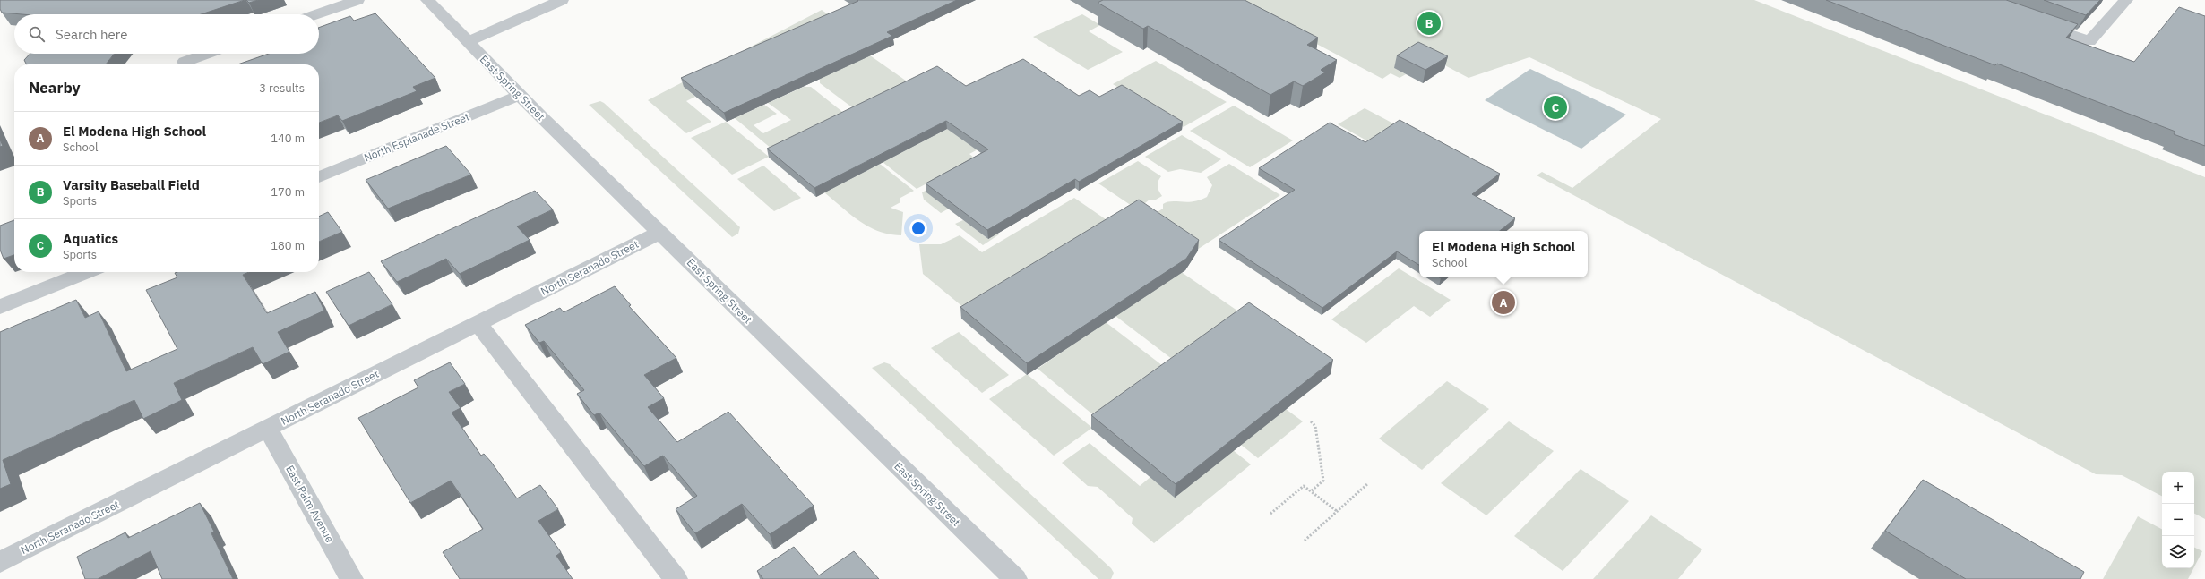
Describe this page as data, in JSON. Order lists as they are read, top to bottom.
{
  "streets": {
    "street": [
      "East Spring Street",
      "North Esplanade Street",
      "North Seranado Street",
      "East Palm Avenue"
    ]
  },
  "crossings": [
    ["East Spring Street", "North Esplanade Street"],
    ["East Spring Street", "North Seranado Street"],
    ["North Seranado Street", "East Palm Avenue"]
  ],
  "page": {
    "pins": ["B", "C", "A"],
    "search": "Search here",
    "heading": ["Nearby", "3 results"],
    "list": [
      {
        "mark": "A",
        "name": "El Modena High School",
        "note": "School",
        "value": "140 m"
      },
      {
        "mark": "B",
        "name": "Varsity Baseball Field",
        "note": "Sports",
        "value": "170 m"
      },
      {
        "mark": "C",
        "name": "Aquatics",
        "note": "Sports",
        "value": "180 m"
      }
    ],
    "popup": ["El Modena High School", "School"],
    "map_buttons": ["+", "−"]
  }
}
